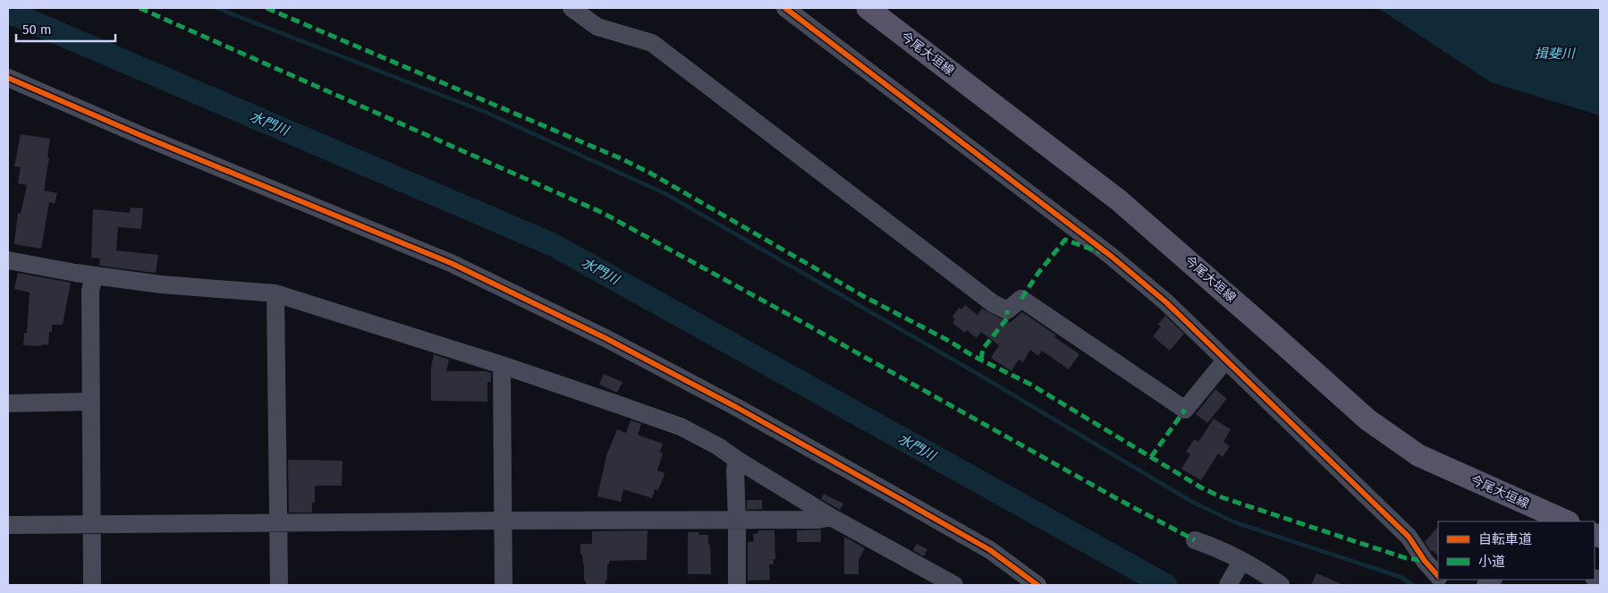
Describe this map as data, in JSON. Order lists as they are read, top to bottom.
{
  "streets": {
    "main road": ["今尾大垣線"]
  },
  "water": ["揖斐川", "水門川"],
  "legend": ["自転車道", "小道"],
  "scale_bar": "50 m"
}
